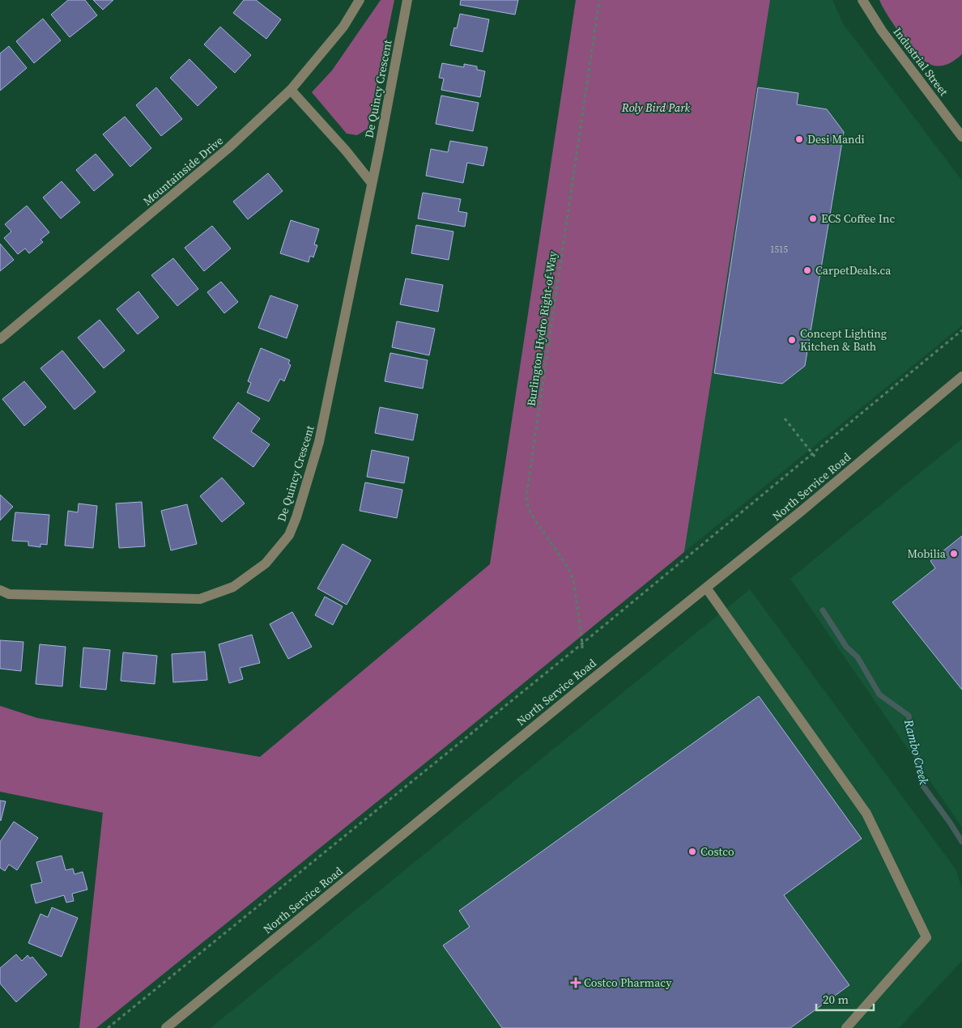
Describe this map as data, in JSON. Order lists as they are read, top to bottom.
{
  "streets": {
    "street": [
      "Industrial Street",
      "De Quincy Crescent",
      "Mountainside Drive",
      "North Service Road"
    ],
    "path": ["Burlington Hydro Right-of-Way"]
  },
  "water": ["Rambo Creek"],
  "parks": ["Roly Bird Park"],
  "places": {
    "other": [
      "Desi Mandi",
      "ECS Coffee Inc",
      "CarpetDeals.ca",
      "Concept Lighting Kitchen & Bath",
      "Mobilia",
      "Costco"
    ],
    "health": ["Costco Pharmacy"]
  },
  "house_numbers": ["1515"],
  "scale_bar": "20 m"
}
